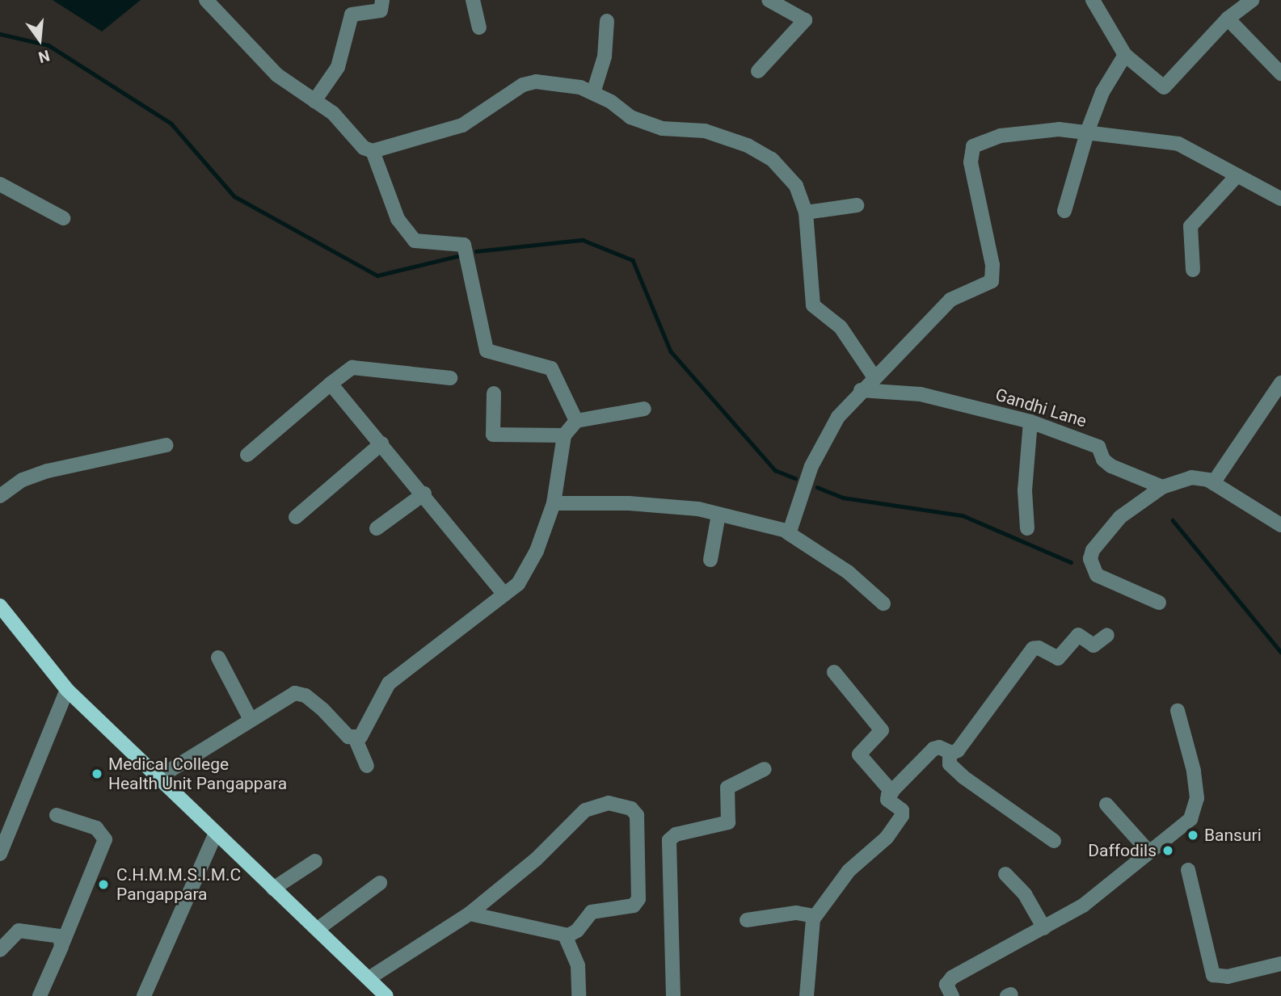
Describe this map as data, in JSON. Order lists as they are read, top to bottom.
{
  "streets": {
    "street": ["Gandhi Lane"]
  },
  "places": [
    "Medical College Health Unit Pangappara",
    "Bansuri",
    "Daffodils",
    "C.H.M.M.S.I.M.C Pangappara"
  ],
  "north": "bottom"
}
